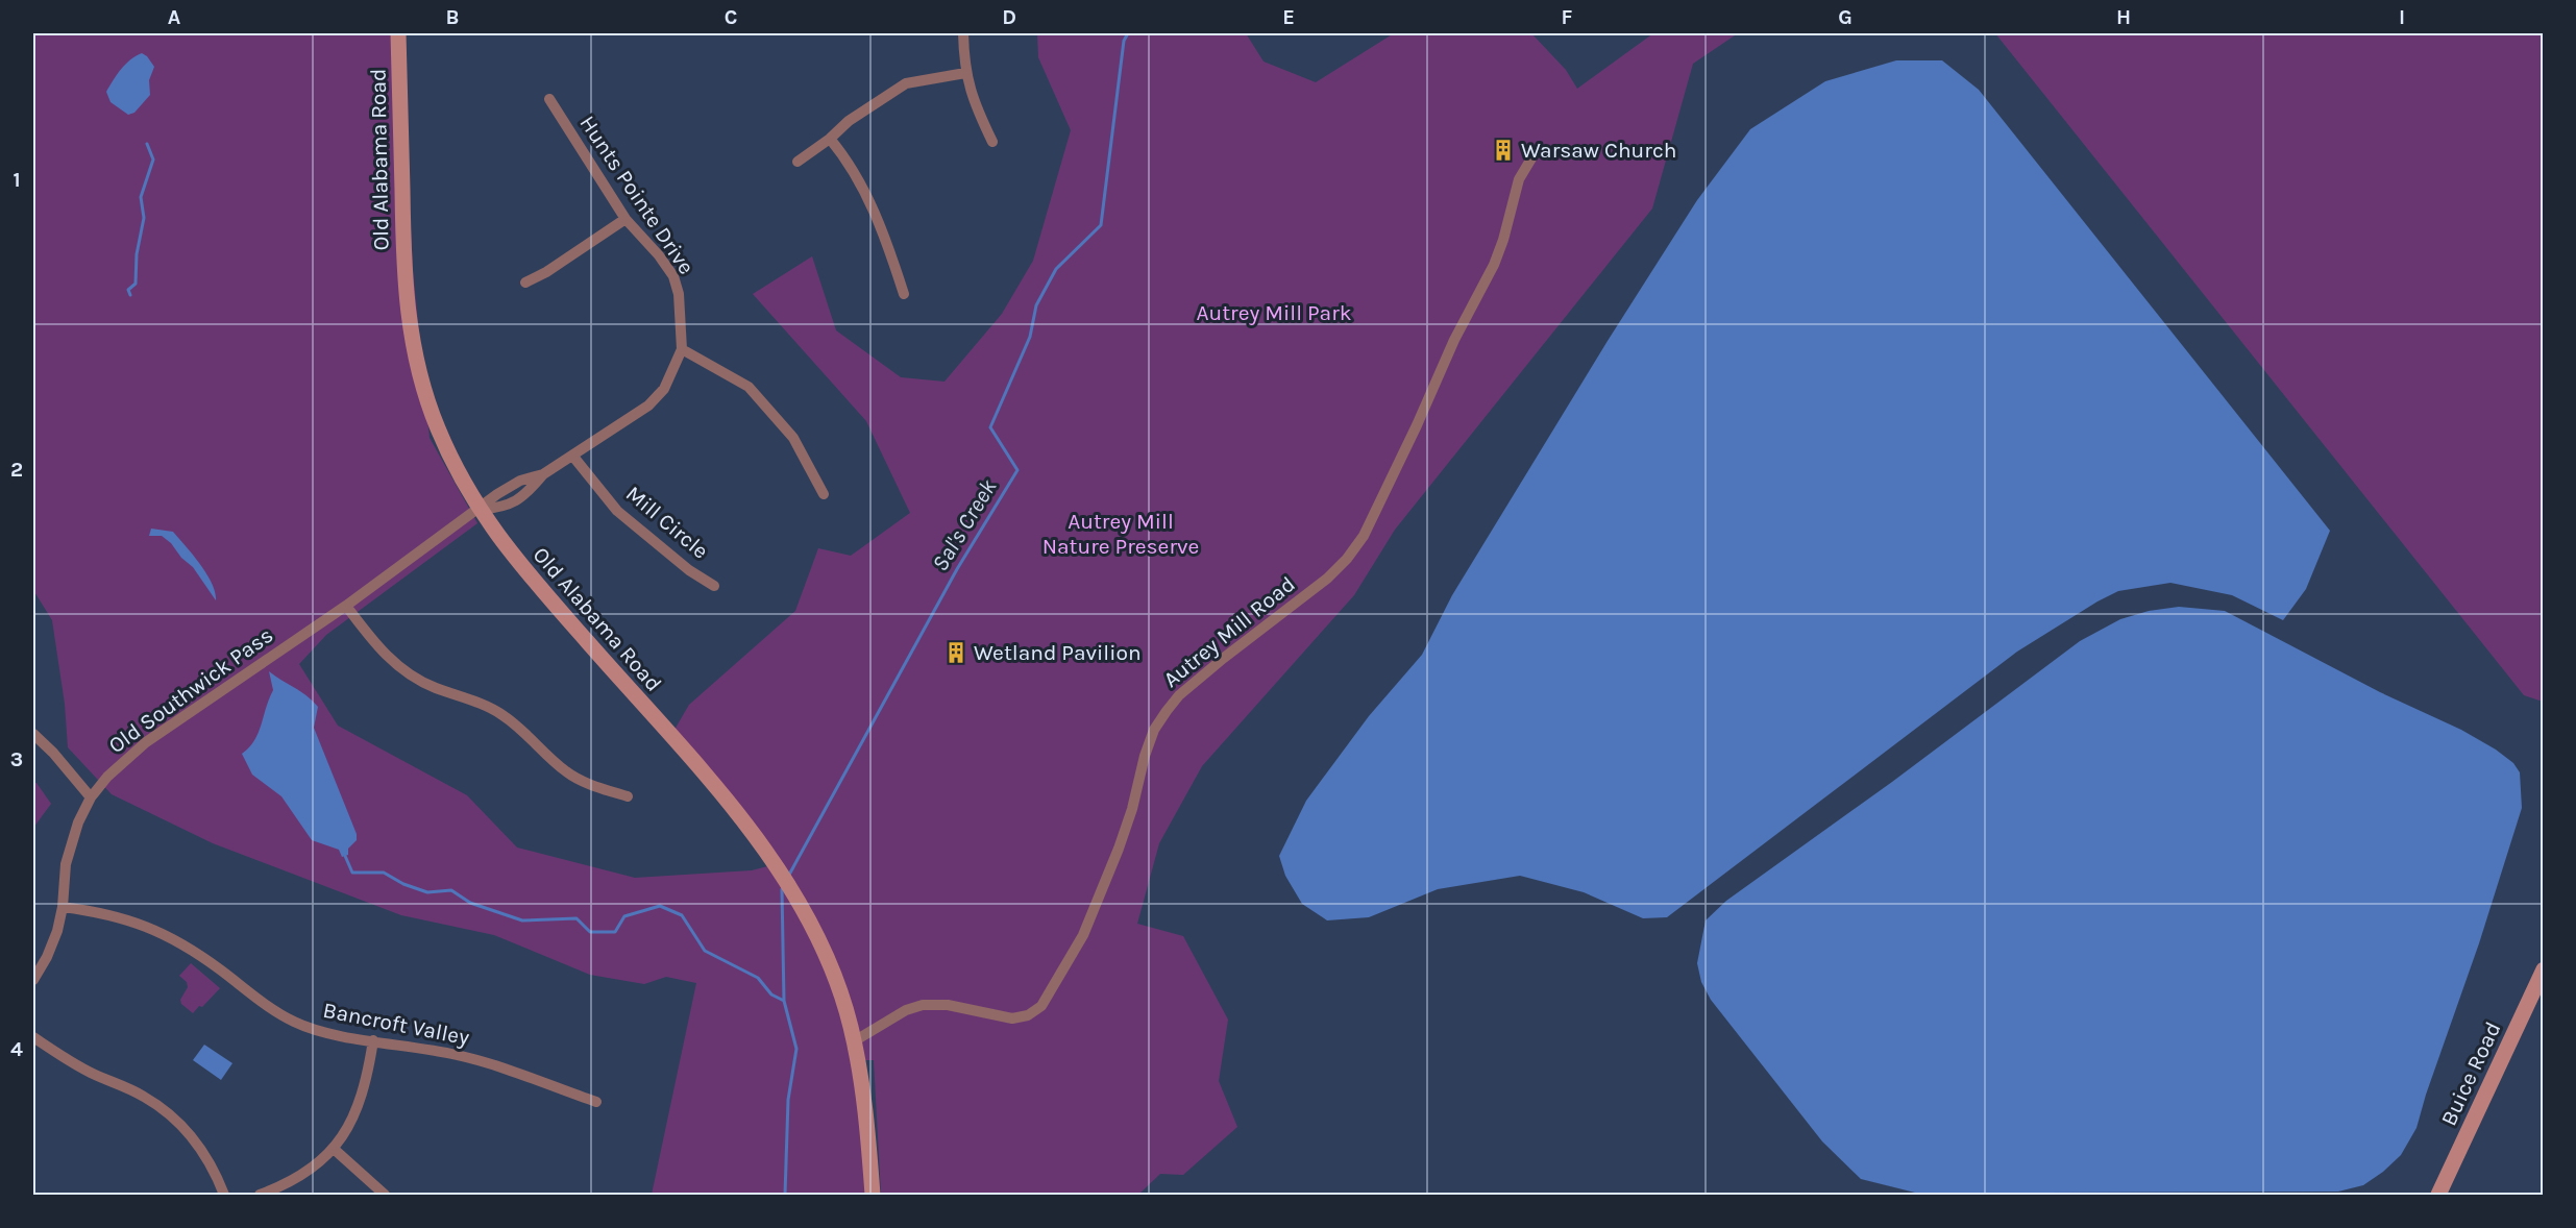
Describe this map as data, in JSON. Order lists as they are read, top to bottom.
{
  "streets": {
    "main road": ["Old Alabama Road", "Buice Road"],
    "street": [
      "Hunts Pointe Drive",
      "Mill Circle",
      "Autrey Mill Road",
      "Old Southwick Pass",
      "Bancroft Valley"
    ]
  },
  "crossings": [
    ["Old Alabama Road", "Hunts Pointe Drive"],
    ["Old Alabama Road", "Autrey Mill Road"],
    ["Old Alabama Road", "Old Southwick Pass"],
    ["Hunts Pointe Drive", "Mill Circle"],
    ["Hunts Pointe Drive", "Old Southwick Pass"],
    ["Old Southwick Pass", "Bancroft Valley"]
  ],
  "water": ["Sal's Creek"],
  "parks": ["Autrey Mill Park", "Autrey Mill Nature Preserve"],
  "places": {
    "building": ["Warsaw Church", "Wetland Pavilion"]
  },
  "grid": {
    "columns": [
      "A",
      "B",
      "C",
      "D",
      "E",
      "F",
      "G",
      "H",
      "I"
    ],
    "rows": [
      "1",
      "2",
      "3",
      "4"
    ]
  }
}
